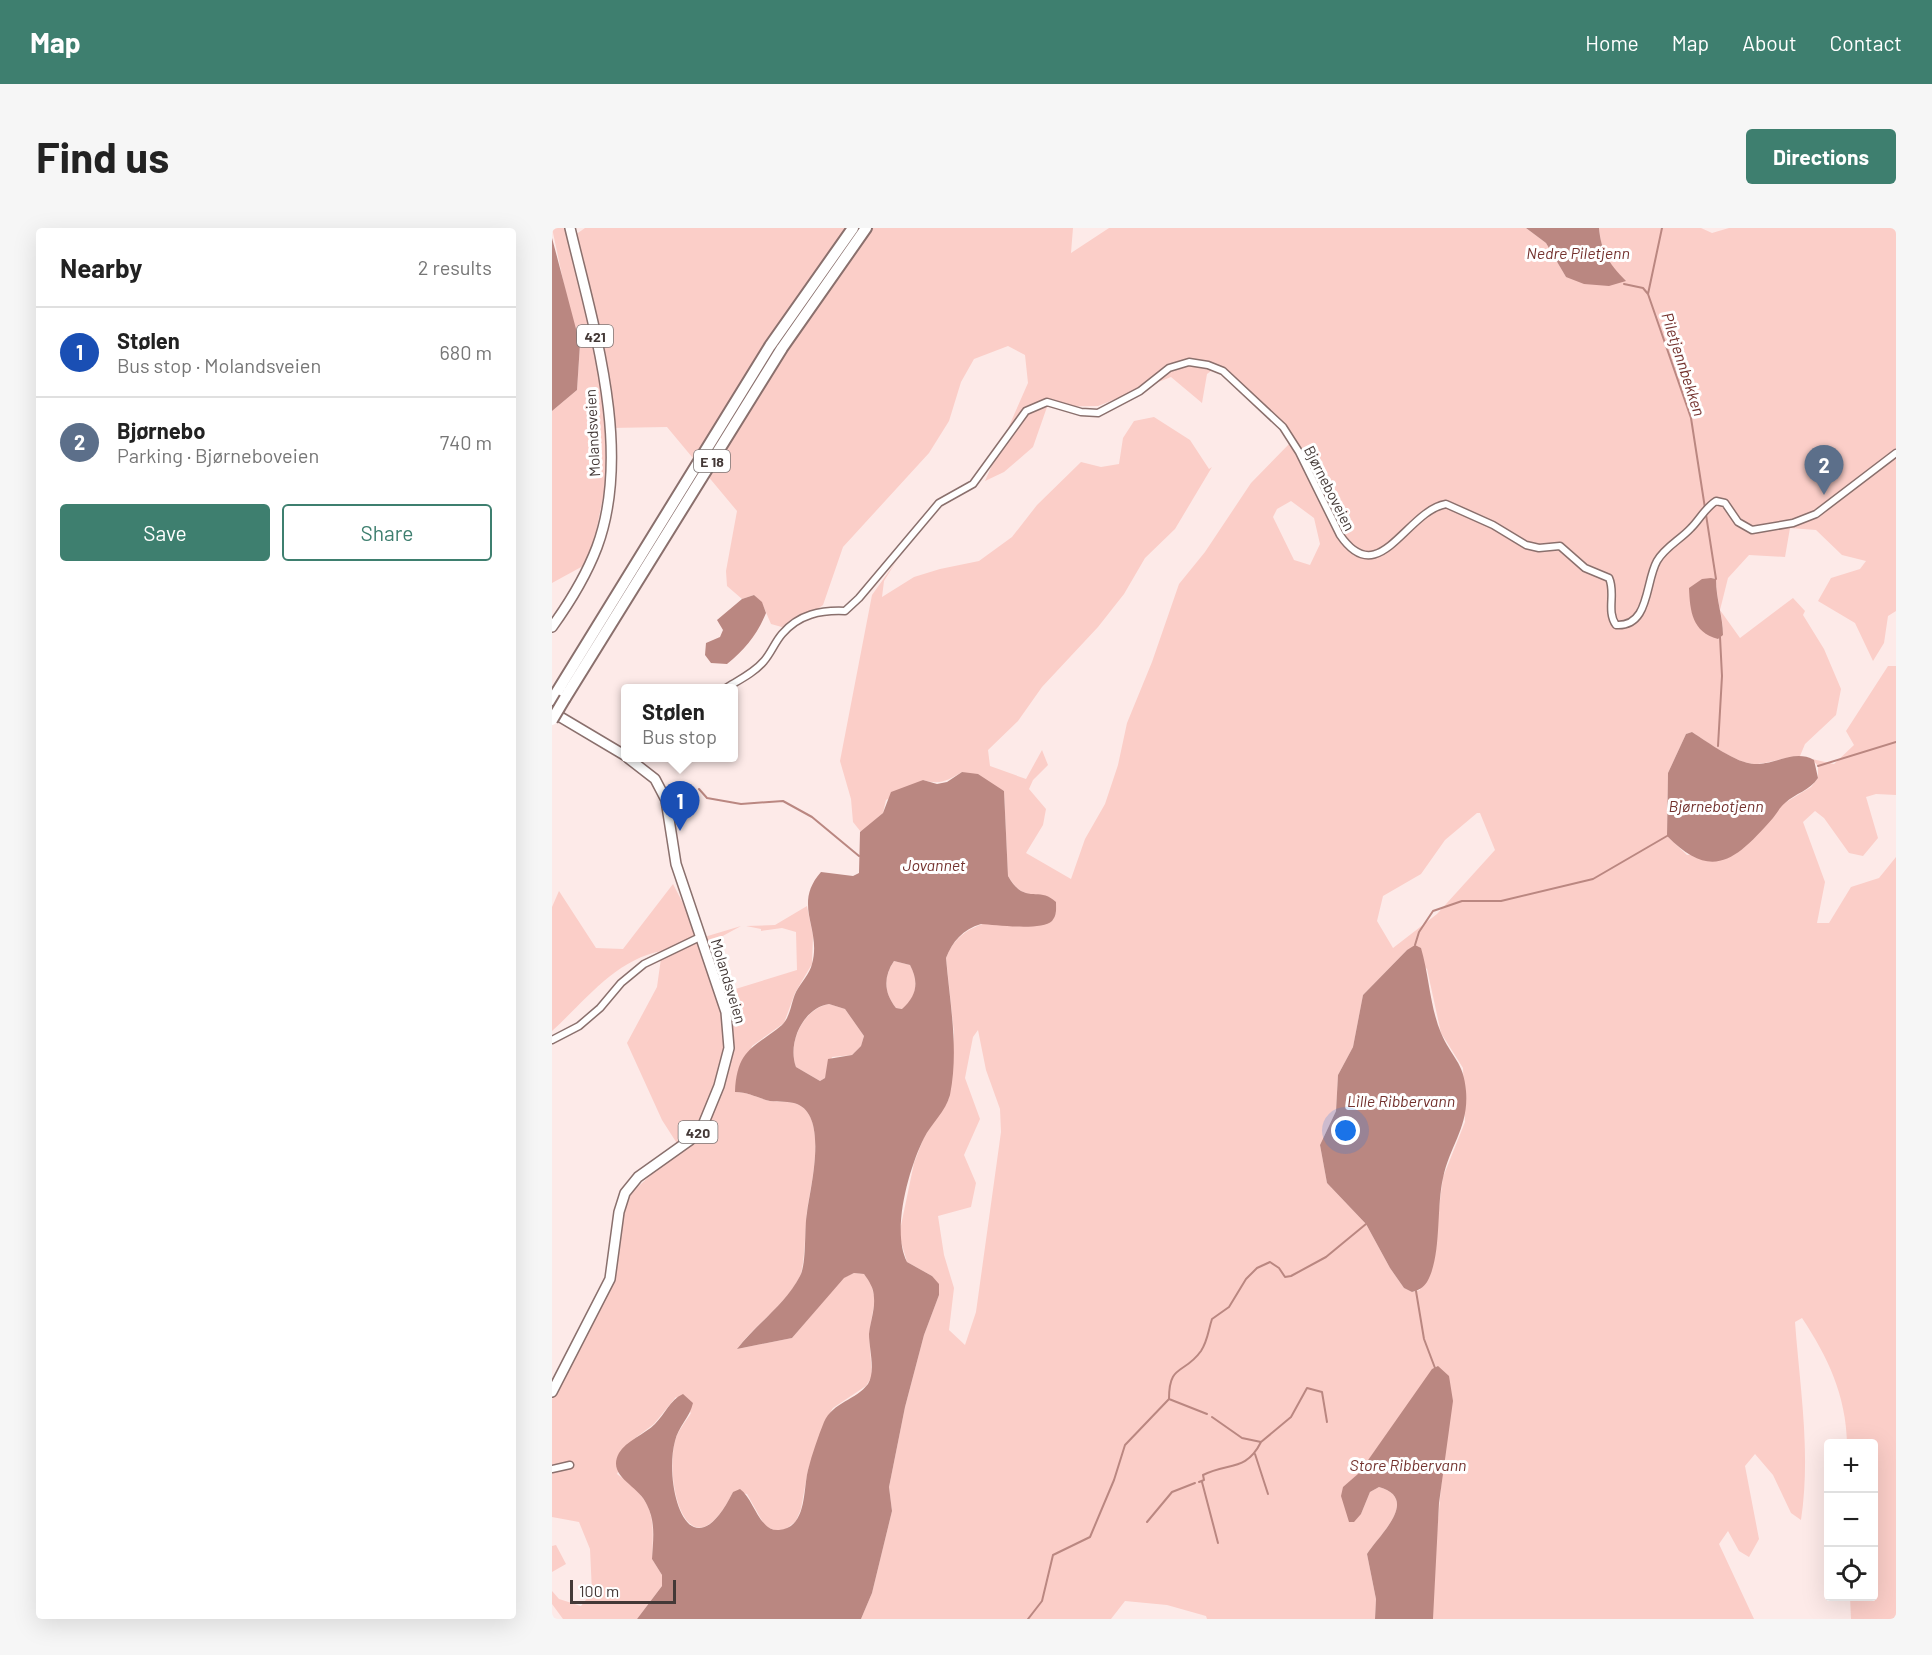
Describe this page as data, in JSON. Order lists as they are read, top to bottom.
{
  "streets": {
    "highway": ["E 18"],
    "main road": ["421", "Molandsveien", "420"],
    "street": ["Bjørneboveien"]
  },
  "water": [
    "Nedre Piletjenn",
    "Piletjennbekken",
    "Bjørnebotjenn",
    "Jovannet",
    "Lille Ribbervann",
    "Store Ribbervann"
  ],
  "scale_bar": "100 m",
  "page": {
    "header": "Map",
    "nav": [
      "Home",
      "Map",
      "About",
      "Contact"
    ],
    "buttons": [
      "Directions",
      ["Save", "Share"]
    ],
    "title": "Find us",
    "heading": ["Nearby", "2 results"],
    "list": [
      {
        "mark": "1",
        "name": "Stølen",
        "note": "Bus stop · Molandsveien",
        "value": "680 m"
      },
      {
        "mark": "2",
        "name": "Bjørnebo",
        "note": "Parking · Bjørneboveien",
        "value": "740 m"
      }
    ],
    "pins": ["2", "1"],
    "popup": ["Stølen", "Bus stop"],
    "map_buttons": ["+", "−"],
    "scale": "100 m"
  }
}
